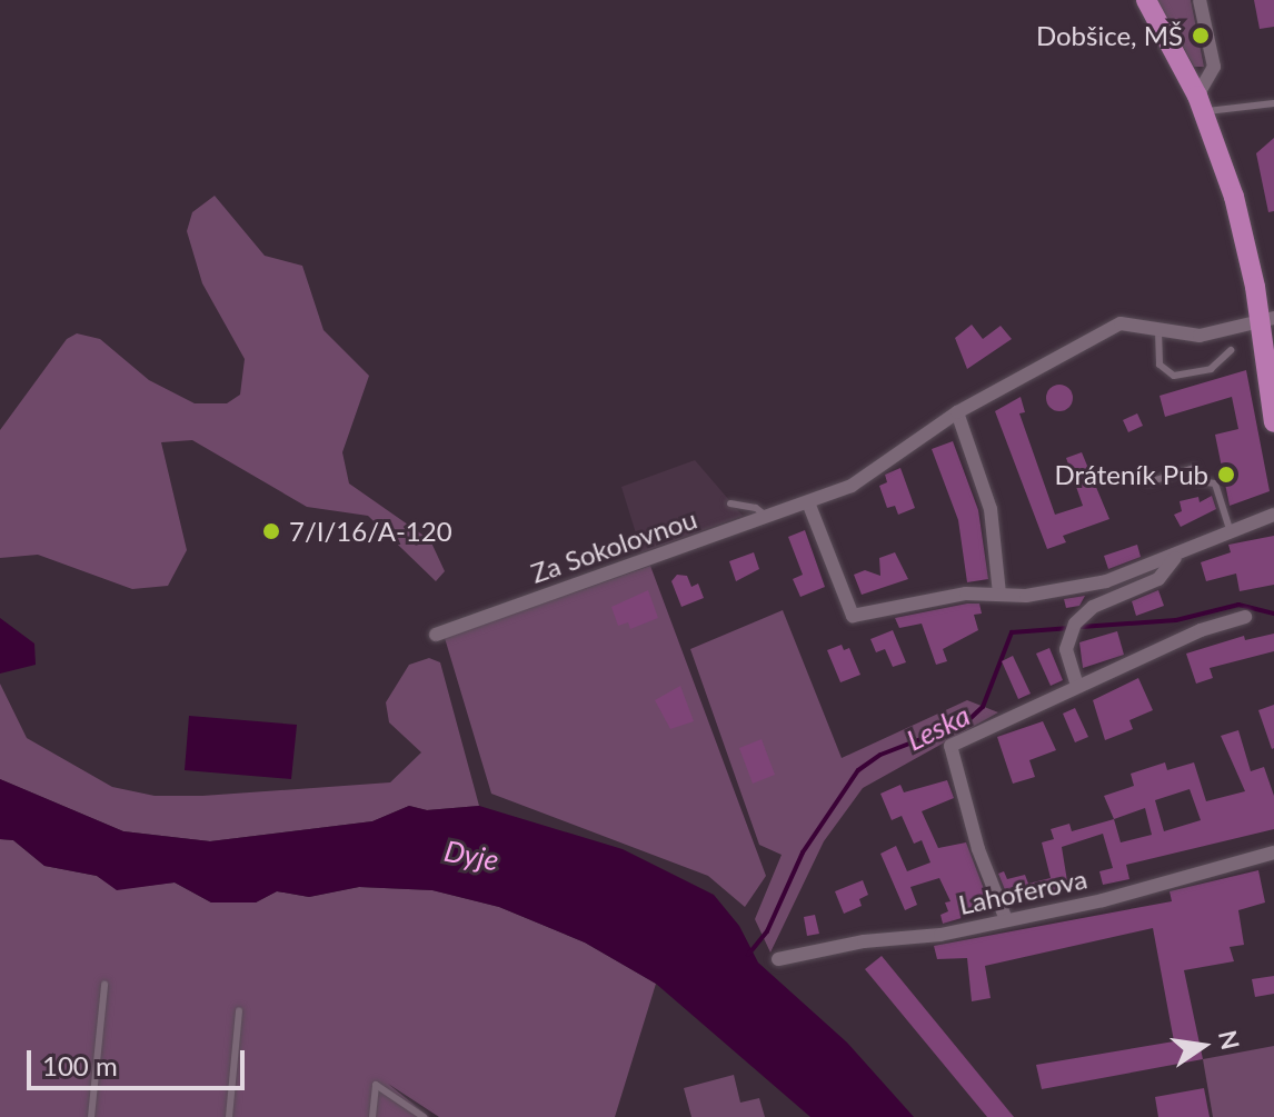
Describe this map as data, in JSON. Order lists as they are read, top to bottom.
{
  "streets": {
    "street": ["Za Sokolovnou", "Lahoferova"]
  },
  "water": ["Leska", "Dyje"],
  "places": ["Dobšice, MŠ", "Dráteník Pub", "7/I/16/A-120"],
  "scale_bar": "100 m",
  "north": "right"
}
